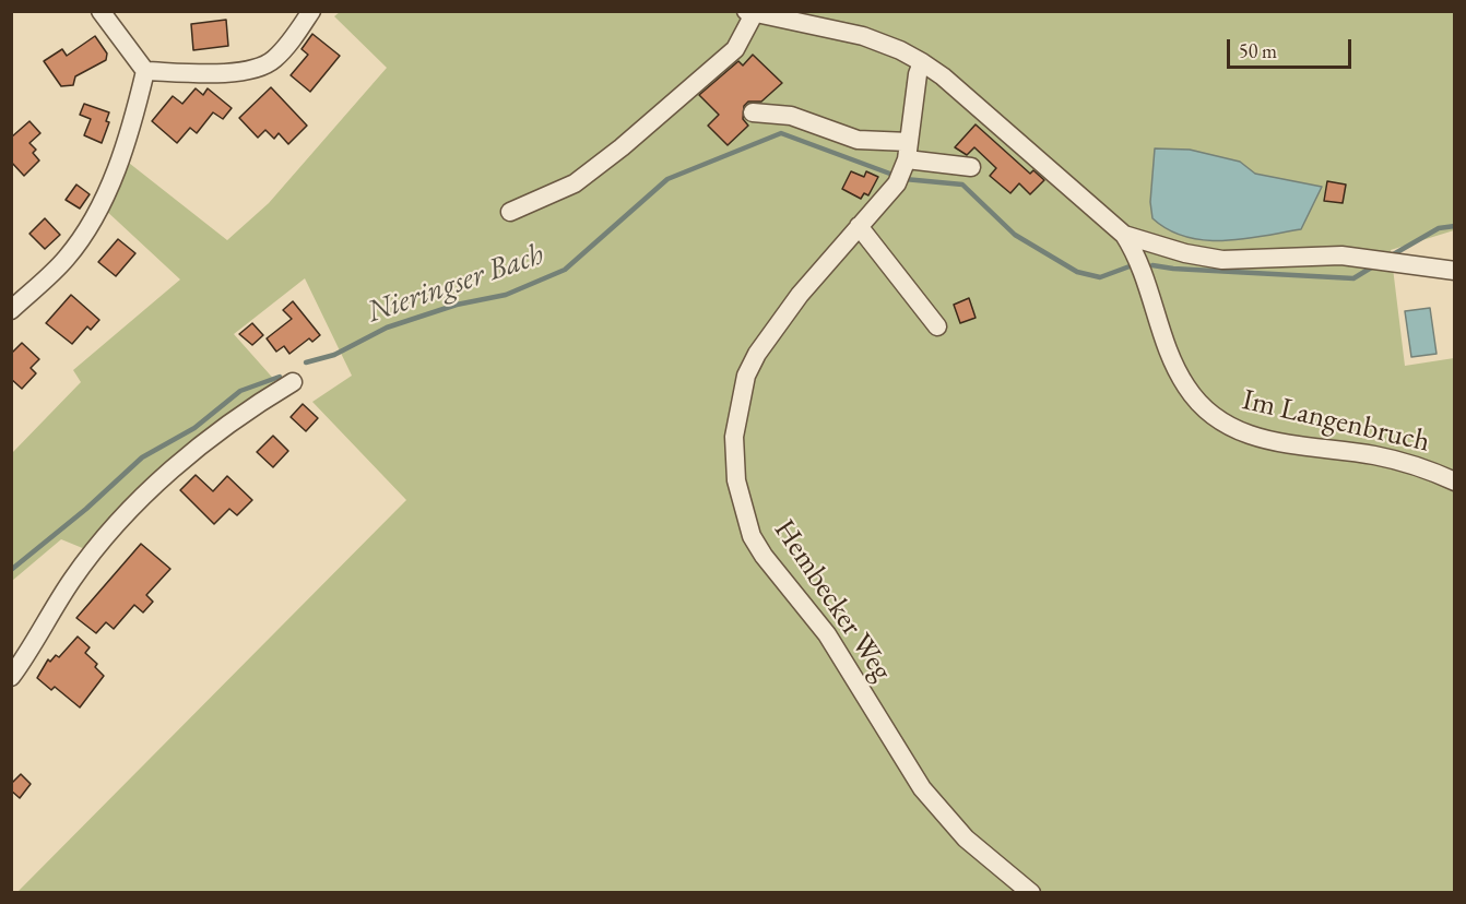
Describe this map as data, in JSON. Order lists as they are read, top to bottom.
{
  "streets": {
    "street": ["Im Langenbruch", "Hembecker Weg"]
  },
  "water": ["Nieringser Bach"],
  "scale_bar": "50 m"
}
